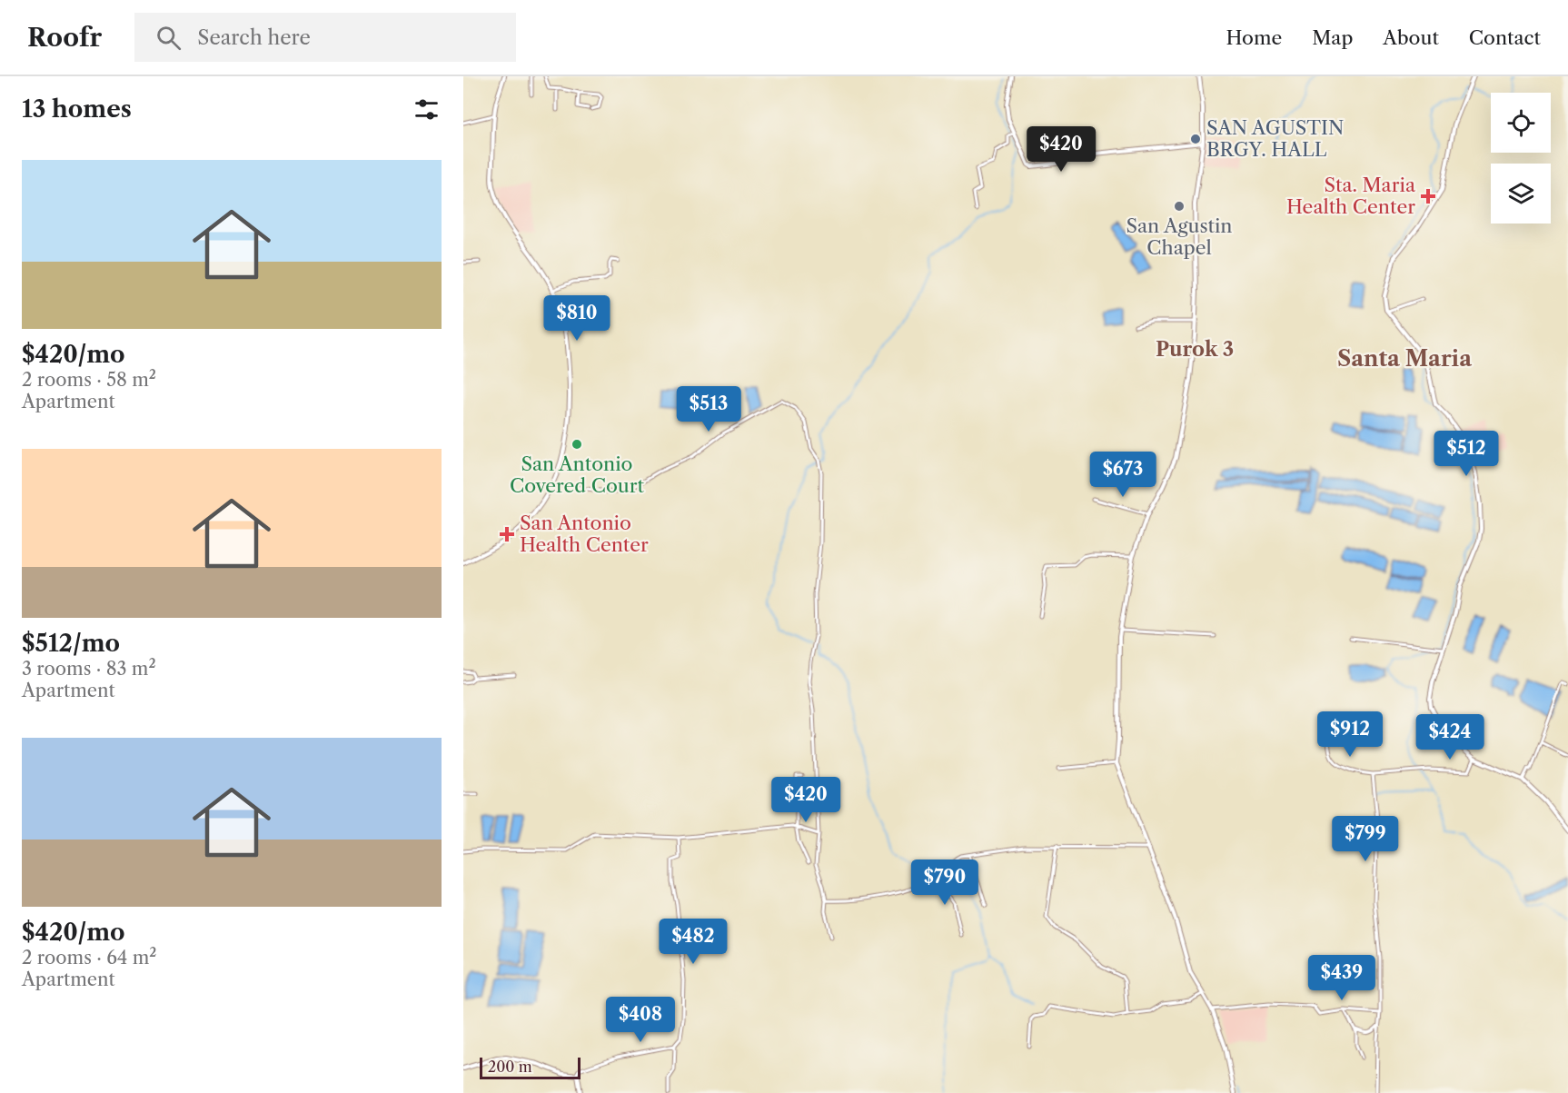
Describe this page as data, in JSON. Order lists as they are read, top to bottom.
{
  "districts": ["Purok 3", "Santa Maria"],
  "places": {
    "other": ["SAN AGUSTIN BRGY. HALL", "San Agustin Chapel", "San Antonio Covered Court"],
    "health": ["Sta. Maria Health Center", "San Antonio Health Center"]
  },
  "scale_bar": "200 m",
  "page": {
    "header": "Roofr",
    "search": "Search here",
    "nav": [
      "Home",
      "Map",
      "About",
      "Contact"
    ],
    "heading": "13 homes",
    "price": [
      "$420",
      "$810",
      "$513",
      "$512",
      "$673",
      "$912",
      "$424",
      "$420",
      "$799",
      "$790",
      "$482",
      "$439",
      "$408"
    ],
    "list": [
      {
        "name": "$420/mo",
        "note": "2 rooms · 58 m² · Apartment"
      },
      {
        "name": "$512/mo",
        "note": "3 rooms · 83 m² · Apartment"
      },
      {
        "name": "$420/mo",
        "note": "2 rooms · 64 m² · Apartment"
      }
    ],
    "scale": "200 m"
  }
}
